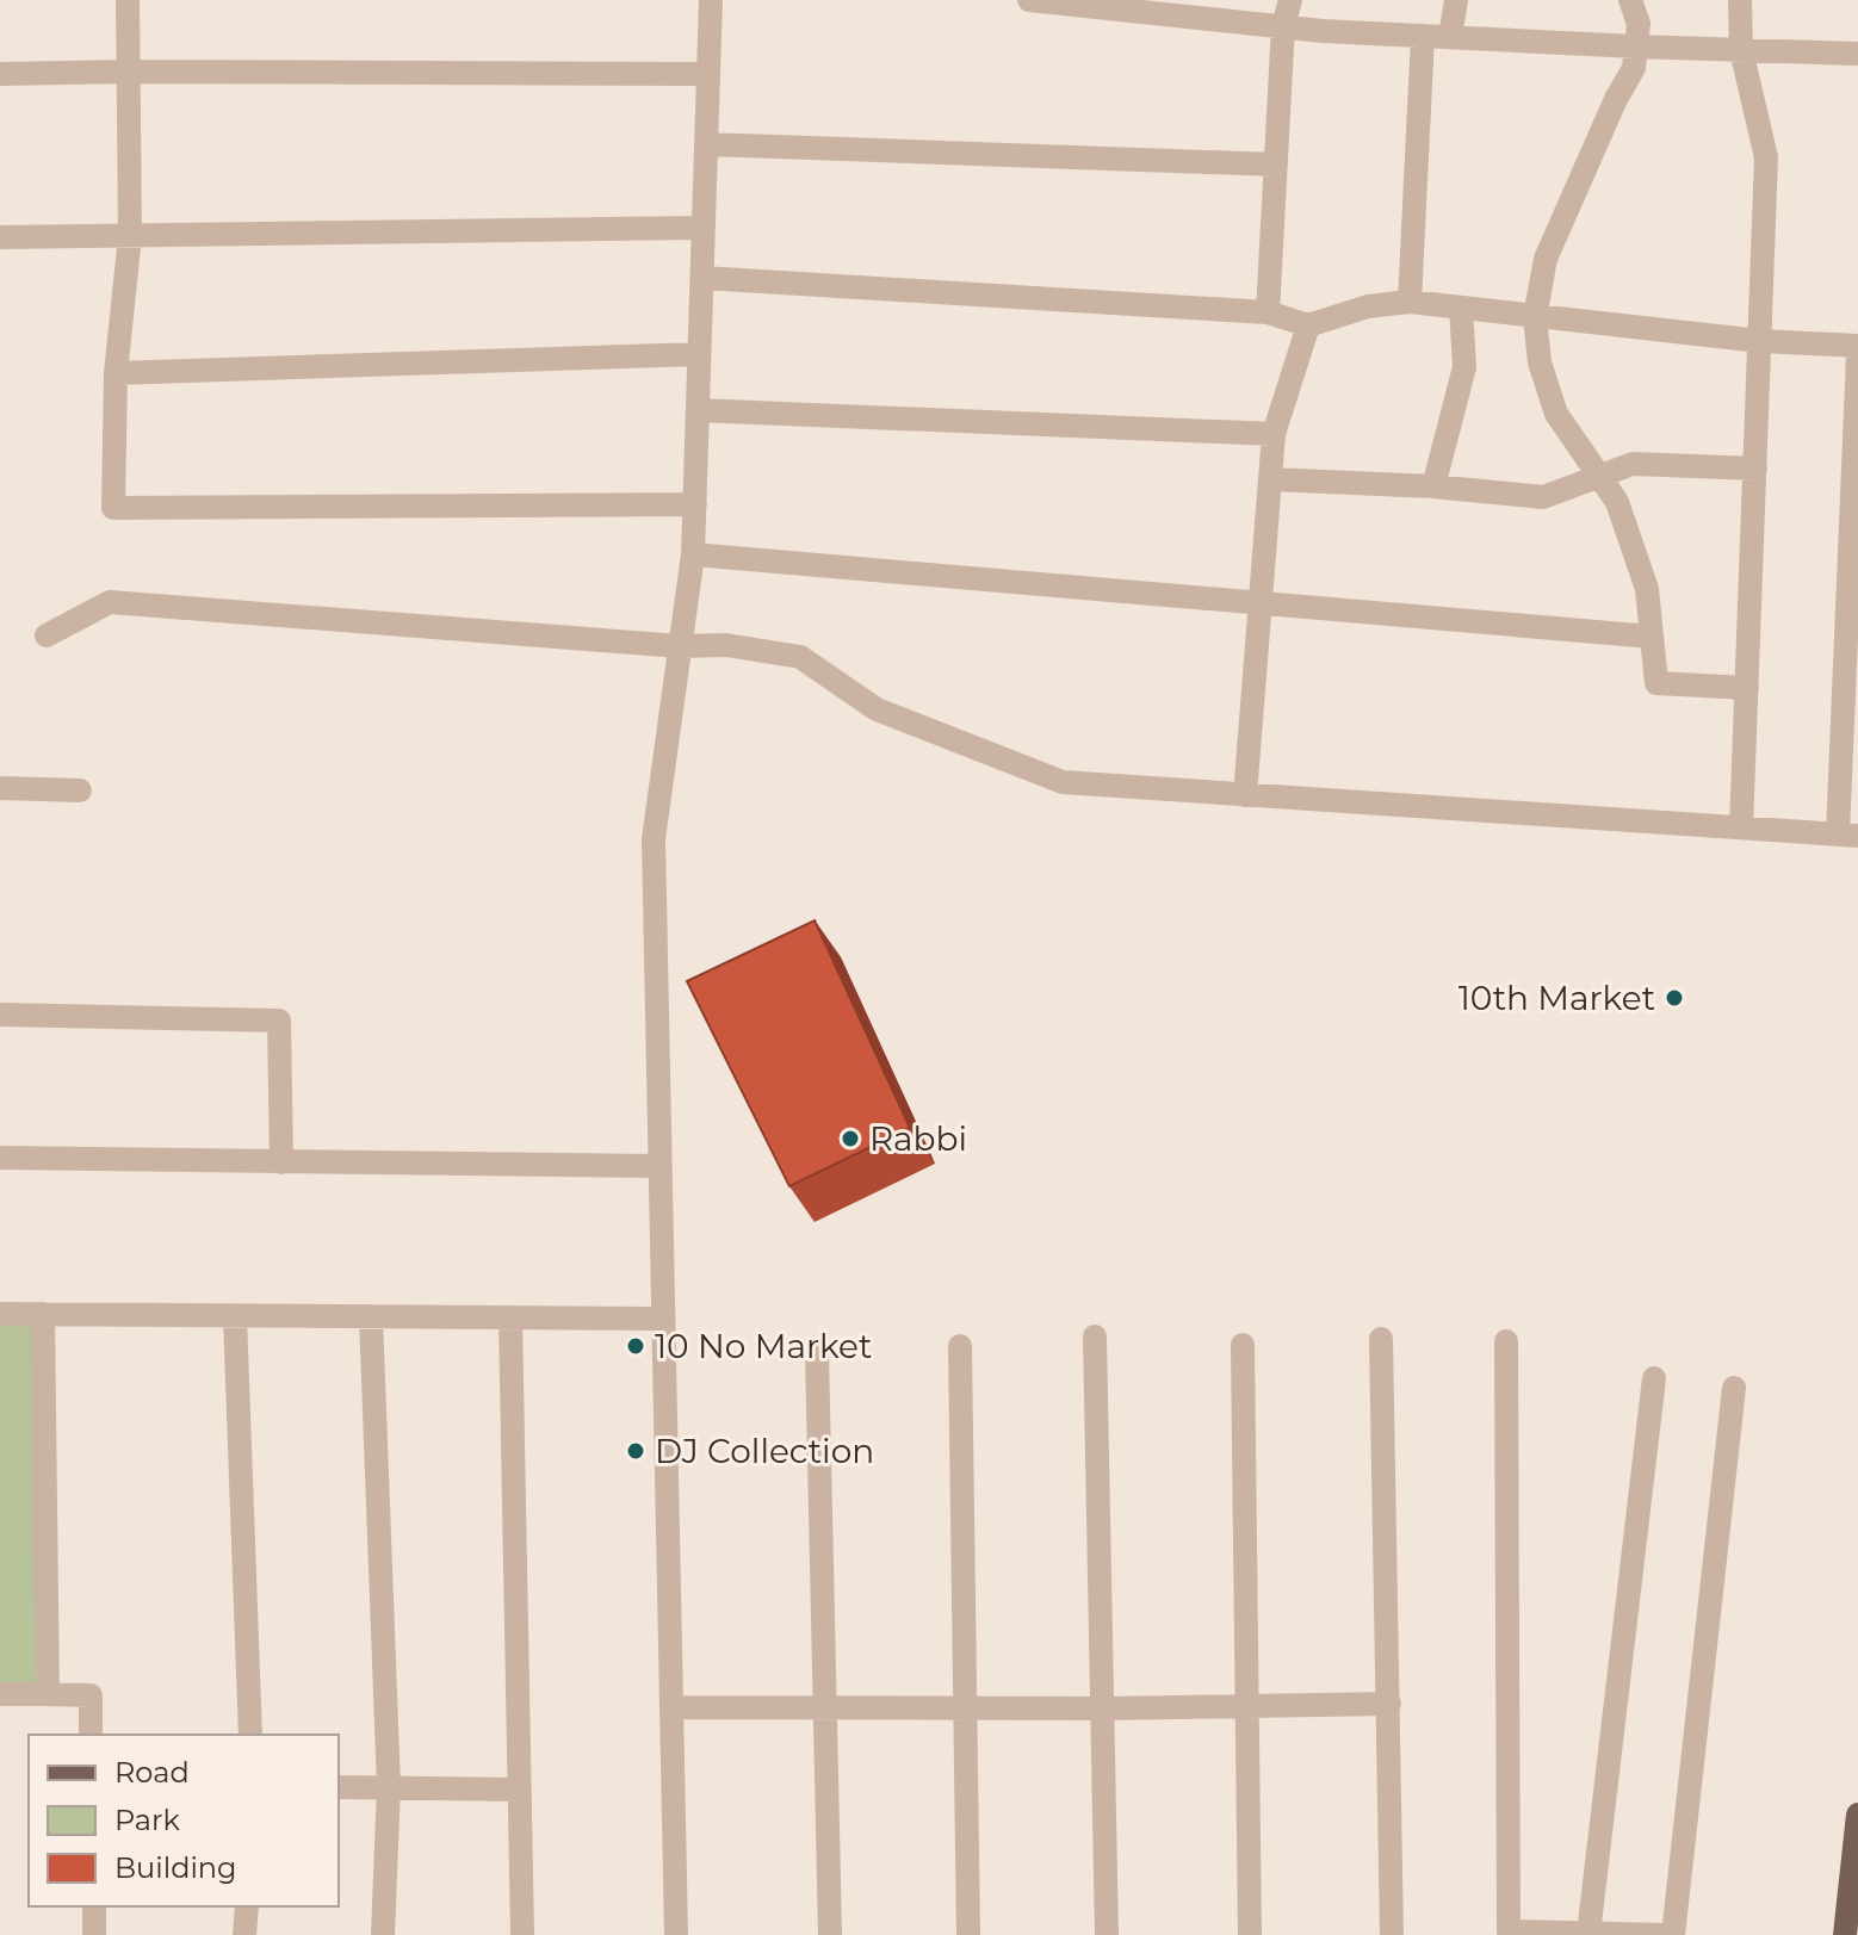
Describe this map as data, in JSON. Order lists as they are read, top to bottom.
{
  "places": [
    "10th Market",
    "Rabbi",
    "10 No Market",
    "DJ Collection"
  ],
  "legend": ["Road", "Park", "Building"]
}
